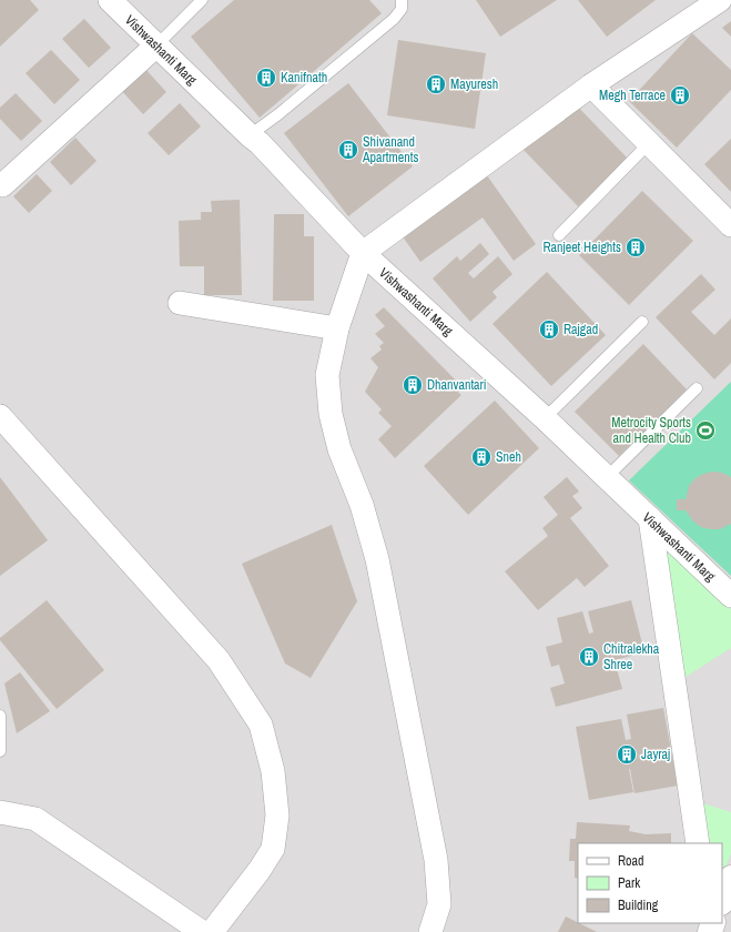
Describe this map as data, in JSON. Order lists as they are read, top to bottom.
{
  "streets": {
    "street": ["Vishwashanti Marg"]
  },
  "places": {
    "building": [
      "Kanifnath",
      "Mayuresh",
      "Megh Terrace",
      "Shivanand Apartments",
      "Ranjeet Heights",
      "Rajgad",
      "Dhanvantari",
      "Sneh",
      "Chitralekha Shree",
      "Jayraj"
    ],
    "sports": ["Metrocity Sports and Health Club"]
  },
  "legend": ["Road", "Park", "Building"]
}
